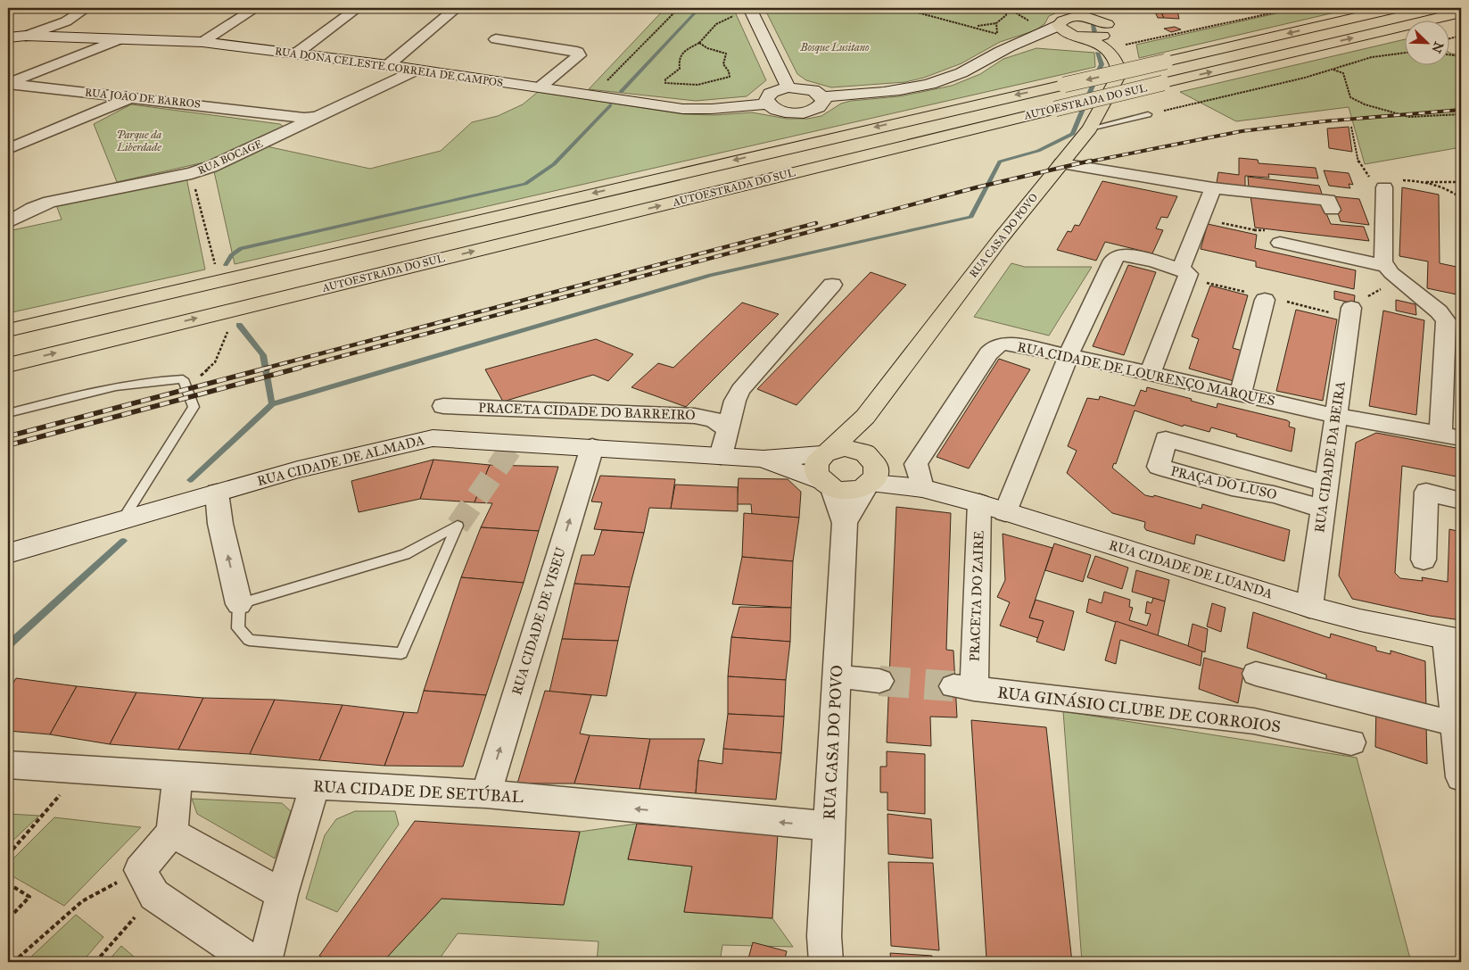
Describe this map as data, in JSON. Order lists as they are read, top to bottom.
{
  "streets": {
    "main road": ["AUTOESTRADA DO SUL", "RUA CASA DO POVO"],
    "street": [
      "RUA DONA CELESTE CORREIA DE CAMPOS",
      "RUA JOÃO DE BARROS",
      "RUA BOCAGE",
      "RUA CIDADE DE LOURENÇO MARQUES",
      "PRACETA CIDADE DO BARREIRO",
      "RUA CIDADE DA BEIRA",
      "RUA CIDADE DE ALMADA",
      "PRAÇA DO LUSO",
      "RUA CIDADE DE LUANDA",
      "PRACETA DO ZAIRE",
      "RUA CIDADE DE VISEU",
      "RUA GINÁSIO CLUBE DE CORROIOS",
      "RUA CIDADE DE SETÚBAL"
    ]
  },
  "crossings": [
    ["RUA DONA CELESTE CORREIA DE CAMPOS", "RUA BOCAGE"],
    ["RUA JOÃO DE BARROS", "RUA BOCAGE"],
    ["RUA CASA DO POVO", "RUA CIDADE DE ALMADA"],
    ["RUA CASA DO POVO", "RUA CIDADE DE LUANDA"],
    ["RUA CASA DO POVO", "RUA CIDADE DE SETÚBAL"],
    ["RUA CIDADE DE LOURENÇO MARQUES", "RUA CIDADE DA BEIRA"],
    ["RUA CIDADE DE LOURENÇO MARQUES", "RUA CIDADE DE LUANDA"],
    ["RUA CIDADE DA BEIRA", "PRAÇA DO LUSO"],
    ["RUA CIDADE DA BEIRA", "RUA CIDADE DE LUANDA"],
    ["RUA CIDADE DE ALMADA", "RUA CIDADE DE LUANDA"],
    ["RUA CIDADE DE ALMADA", "RUA CIDADE DE VISEU"],
    ["RUA CIDADE DE LUANDA", "PRACETA DO ZAIRE"],
    ["PRACETA DO ZAIRE", "RUA GINÁSIO CLUBE DE CORROIOS"],
    ["RUA CIDADE DE VISEU", "RUA CIDADE DE SETÚBAL"]
  ],
  "one_way": ["RUA CIDADE DE VISEU", "RUA CIDADE DE SETÚBAL"],
  "parks": ["Bosque Lusitano", "Parque da Liberdade"],
  "north": "bottom right"
}
